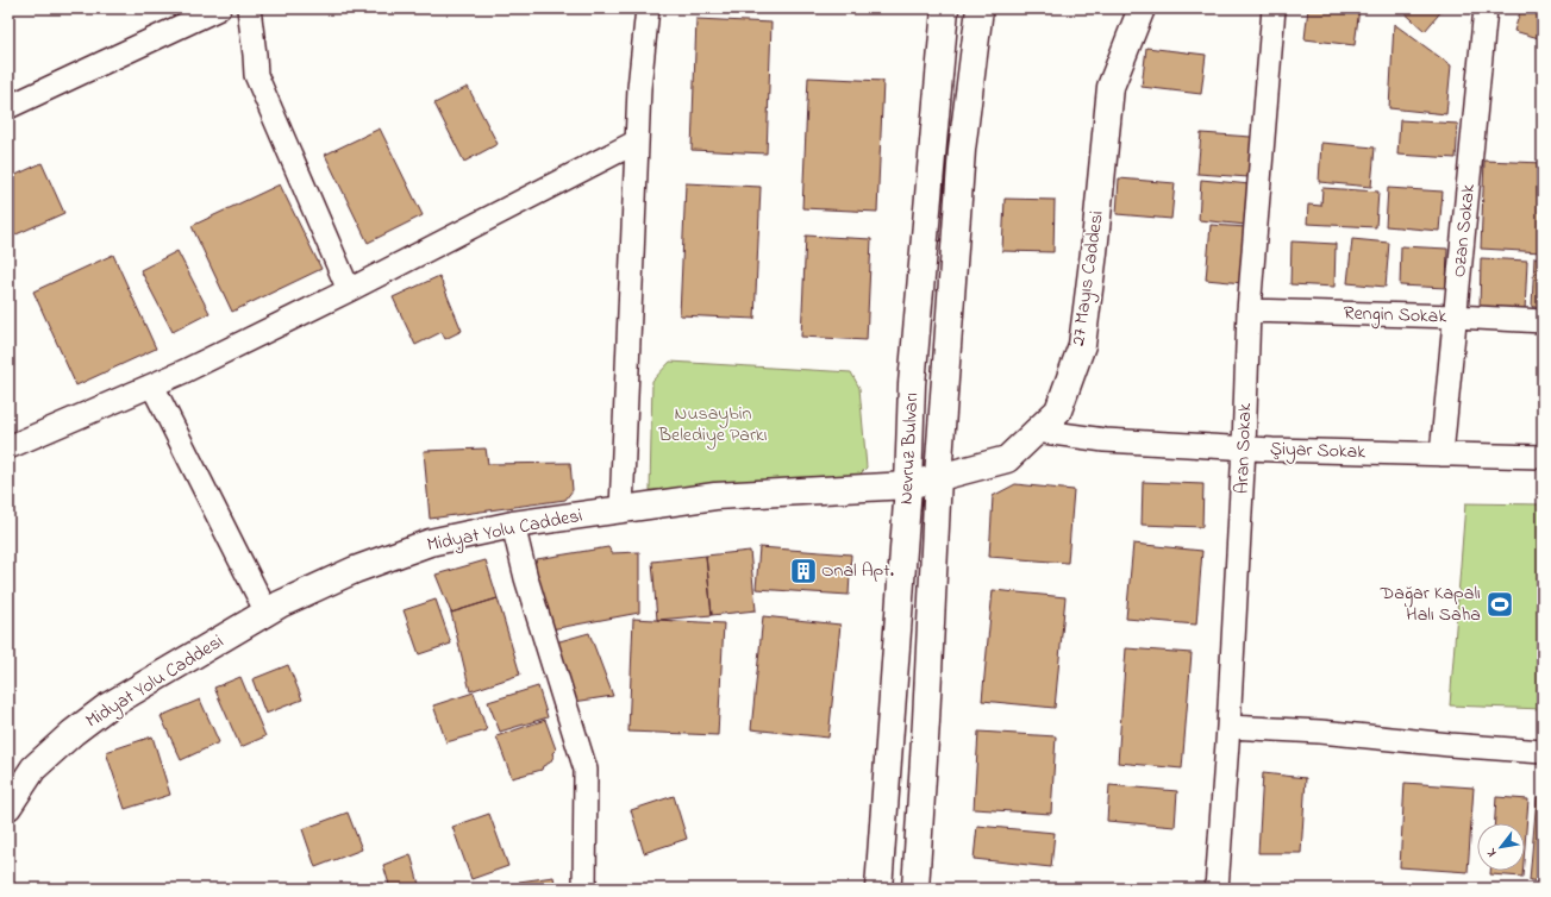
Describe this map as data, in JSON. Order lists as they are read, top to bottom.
{
  "streets": {
    "main road": ["27 Mayıs Caddesi", "Nevruz Bulvarı", "Midyat Yolu Caddesi"],
    "street": [
      "Ozan Sokak",
      "Rengin Sokak",
      "Aran Sokak",
      "Şiyar Sokak"
    ]
  },
  "crossings": [
    ["Ozan Sokak", "Rengin Sokak"],
    ["Ozan Sokak", "Şiyar Sokak"],
    ["27 Mayıs Caddesi", "Nevruz Bulvarı"],
    ["27 Mayıs Caddesi", "Şiyar Sokak"],
    ["27 Mayıs Caddesi", "Midyat Yolu Caddesi"],
    ["Rengin Sokak", "Aran Sokak"],
    ["Nevruz Bulvarı", "Midyat Yolu Caddesi"],
    ["Aran Sokak", "Şiyar Sokak"]
  ],
  "parks": ["Nusaybin Belediye Parkı"],
  "places": {
    "building": ["Onal Apt."],
    "sports": ["Dağar Kapalı Halı Saha"]
  },
  "north": "bottom left"
}
